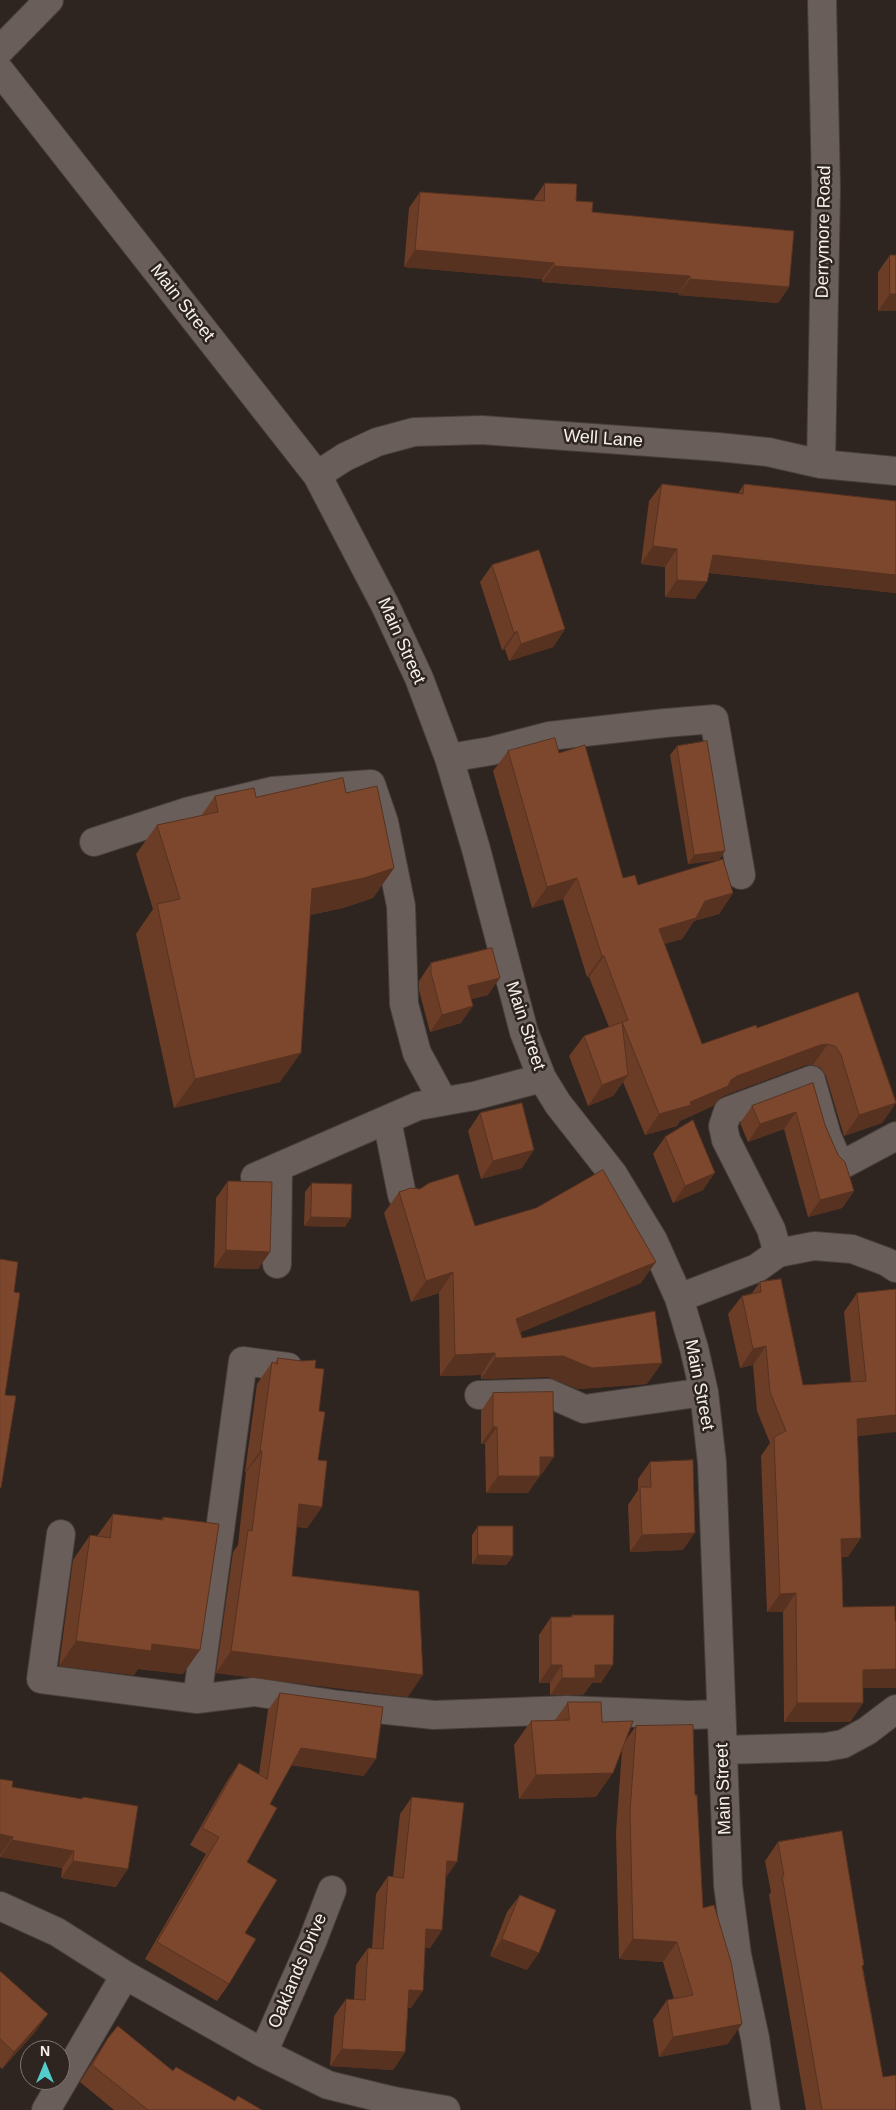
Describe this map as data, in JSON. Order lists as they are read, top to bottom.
{
  "streets": {
    "street": [
      "Derrymore Road",
      "Main Street",
      "Well Lane",
      "Oaklands Drive"
    ]
  },
  "crossings": [
    ["Derrymore Road", "Well Lane"],
    ["Main Street", "Well Lane"]
  ],
  "north": "top"
}
